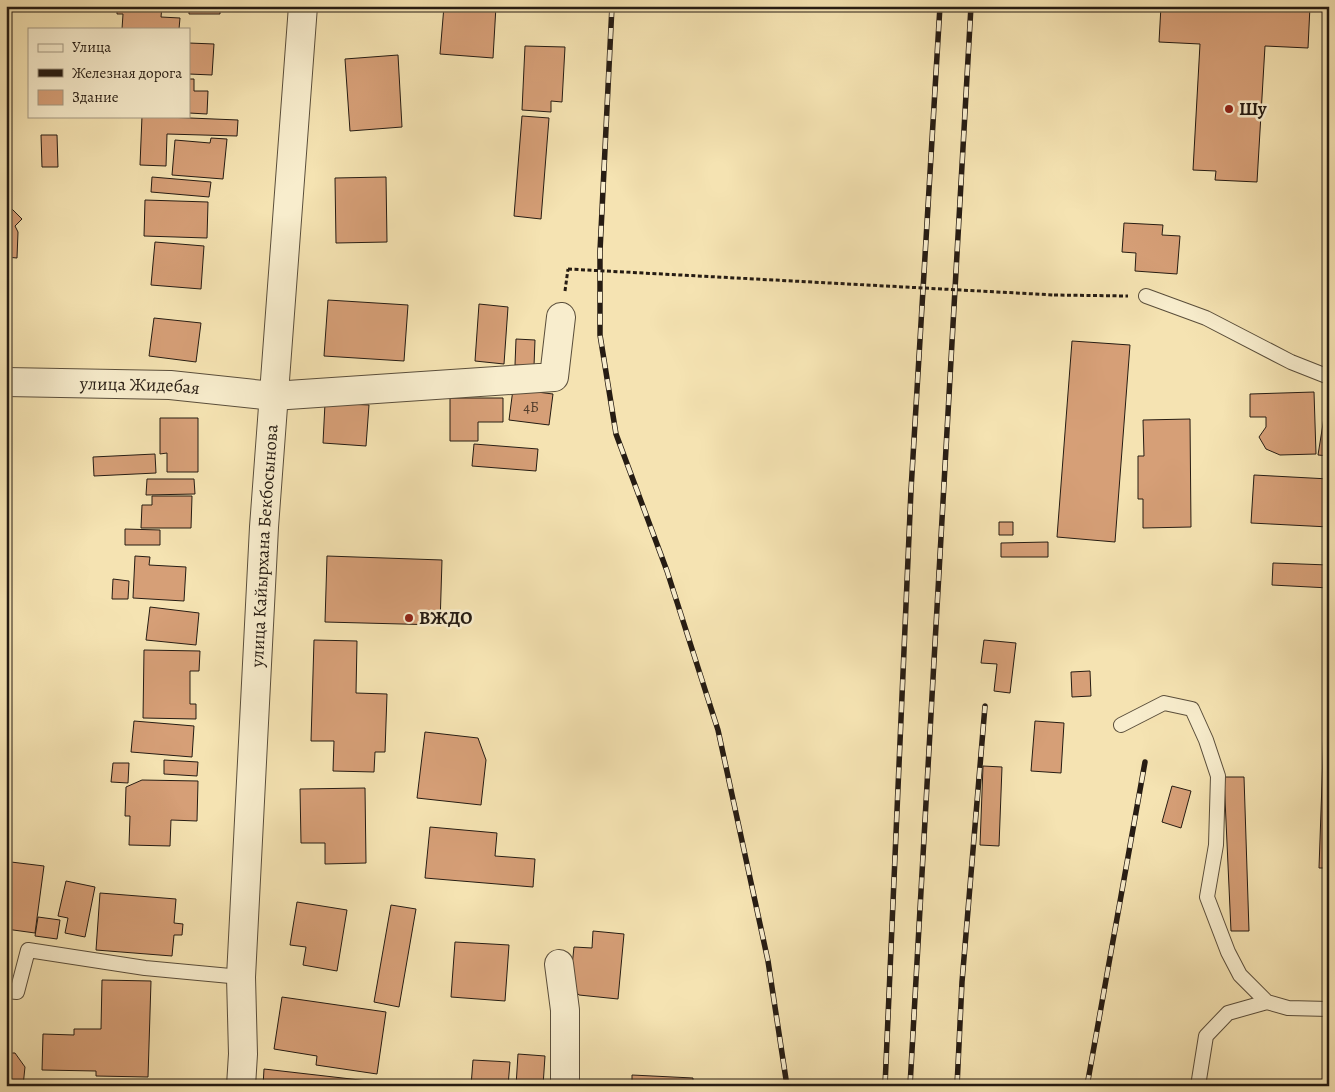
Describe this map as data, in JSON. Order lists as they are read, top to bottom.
{
  "streets": {
    "street": ["улица Жидебая", "улица Кайырхана Бекбосынова"]
  },
  "crossings": [
    ["улица Жидебая", "улица Кайырхана Бекбосынова"]
  ],
  "places": ["Шу", "ВЖДО"],
  "house_numbers": ["4Б"],
  "legend": ["Улица", "Железная дорога", "Здание"]
}
